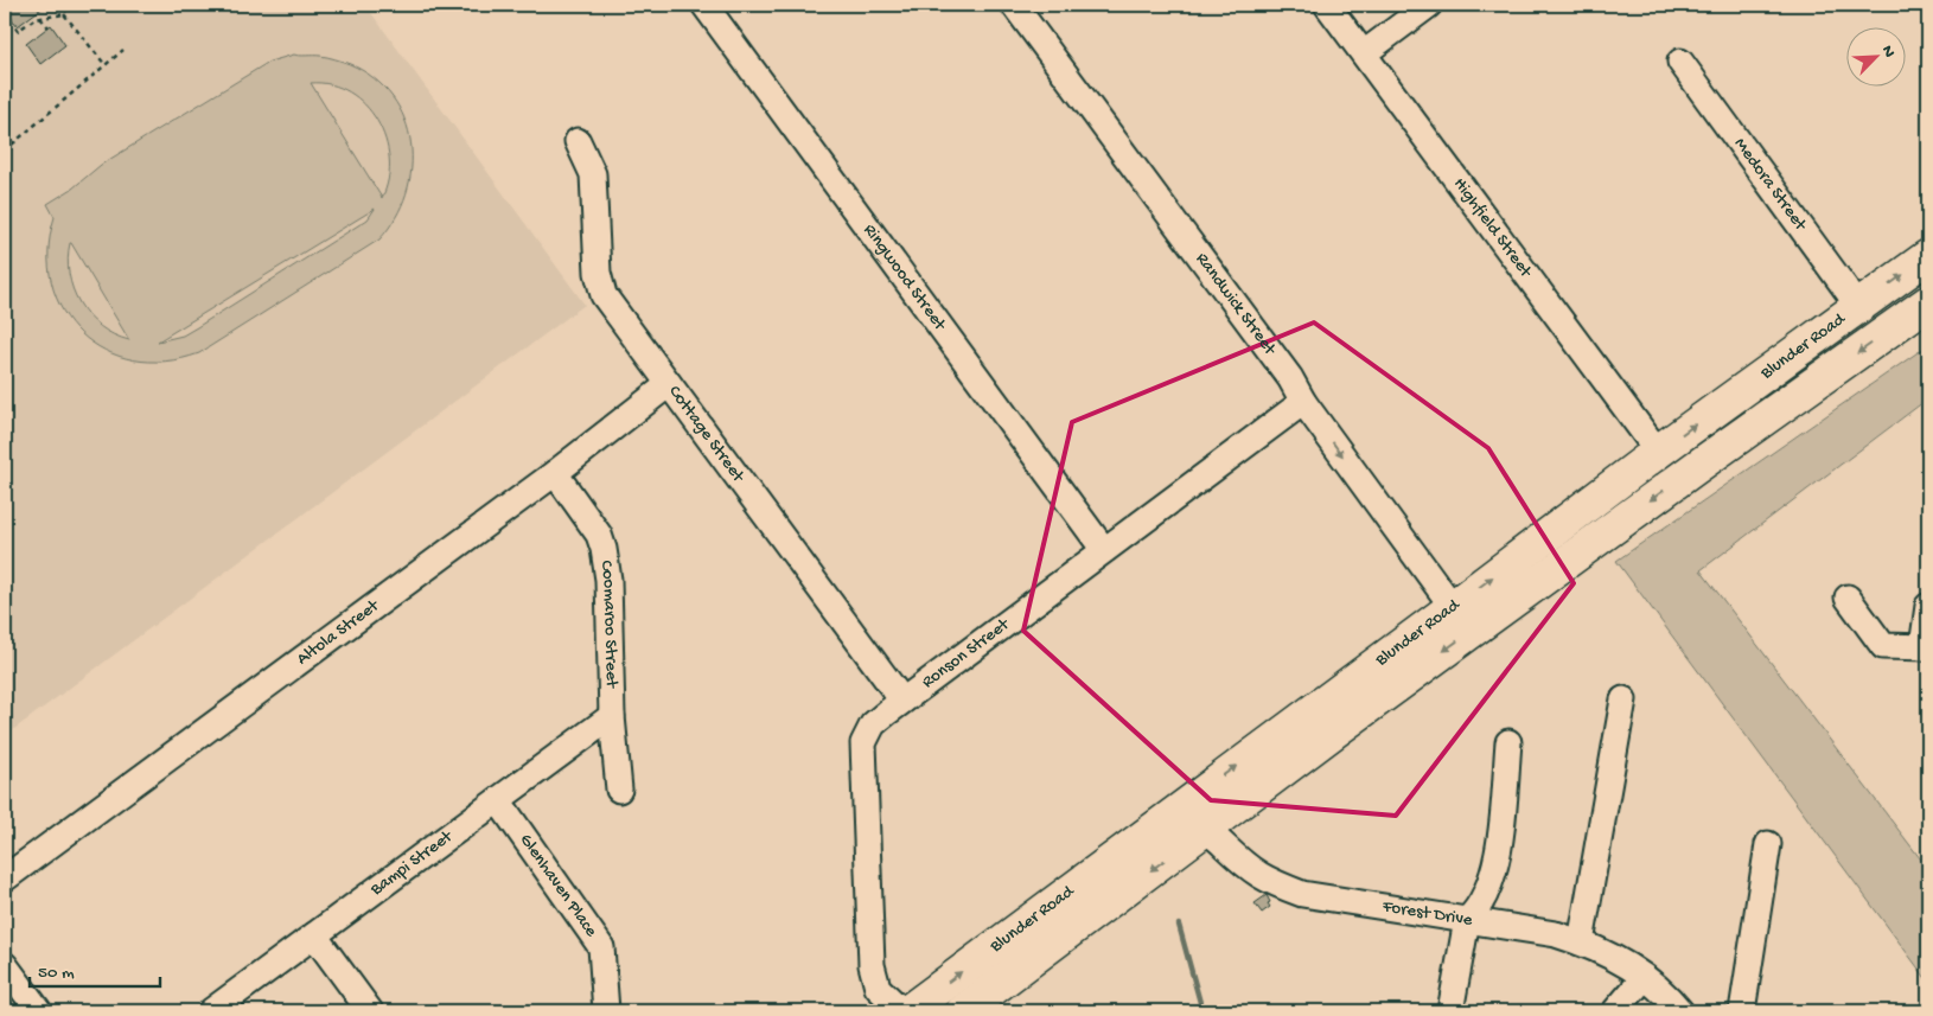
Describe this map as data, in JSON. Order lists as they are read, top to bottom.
{
  "streets": {
    "main road": ["Blunder Road"],
    "street": [
      "Medora Street",
      "Highfield Street",
      "Ringwood Street",
      "Randwick Street",
      "Cottage Street",
      "Coomaroo Street",
      "Altola Street",
      "Ronson Street",
      "Bampi Street",
      "Glenhaven Place",
      "Forest Drive"
    ]
  },
  "crossings": [
    ["Medora Street", "Blunder Road"],
    ["Highfield Street", "Blunder Road"],
    ["Ringwood Street", "Ronson Street"],
    ["Randwick Street", "Blunder Road"],
    ["Randwick Street", "Ronson Street"],
    ["Blunder Road", "Forest Drive"],
    ["Cottage Street", "Altola Street"],
    ["Cottage Street", "Ronson Street"],
    ["Coomaroo Street", "Altola Street"],
    ["Coomaroo Street", "Bampi Street"],
    ["Bampi Street", "Glenhaven Place"]
  ],
  "scale_bar": "50 m",
  "north": "top right"
}
